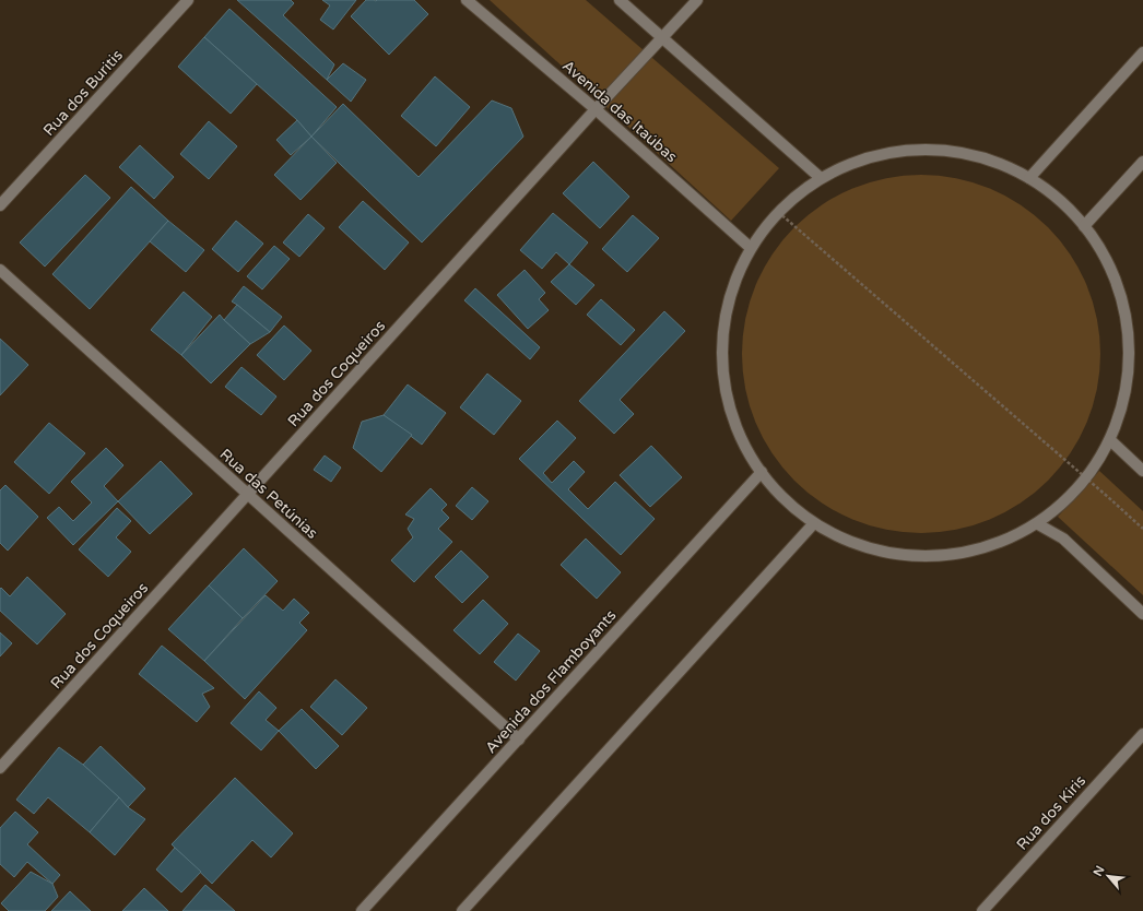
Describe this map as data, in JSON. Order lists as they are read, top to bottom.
{
  "streets": {
    "street": [
      "Rua dos Buritis",
      "Avenida das Itaúbas",
      "Rua dos Coqueiros",
      "Rua das Petúnias",
      "Avenida dos Flamboyants",
      "Rua dos Kiris"
    ]
  },
  "crossings": [
    ["Avenida das Itaúbas", "Rua dos Coqueiros"],
    ["Rua dos Coqueiros", "Rua das Petúnias"],
    ["Rua das Petúnias", "Avenida dos Flamboyants"]
  ],
  "north": "top left"
}
